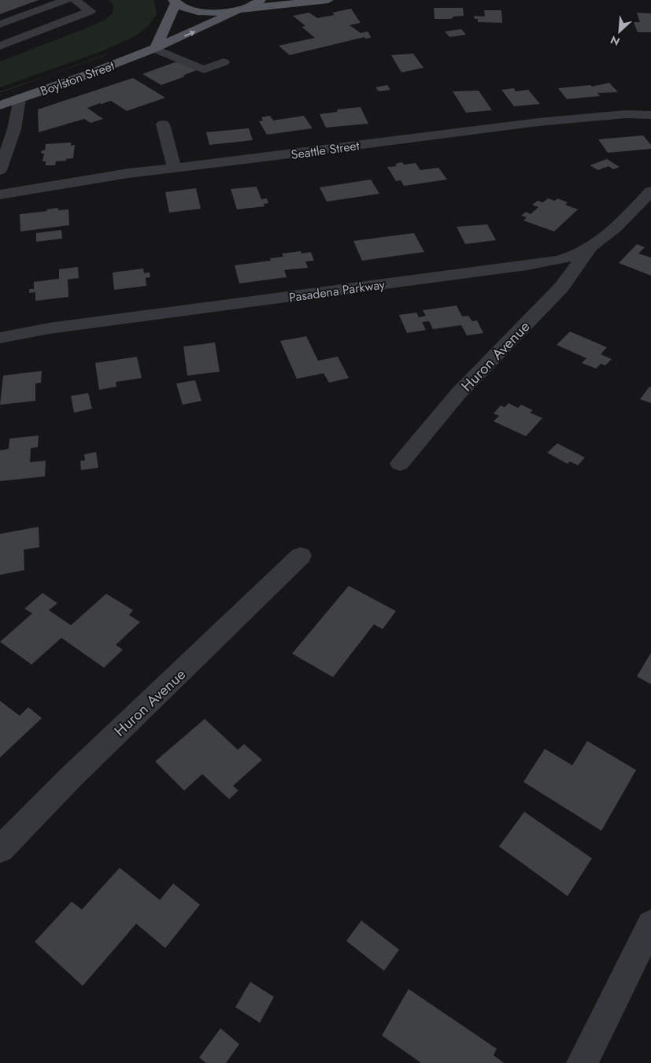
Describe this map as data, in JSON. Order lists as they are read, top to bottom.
{
  "streets": {
    "main road": ["Boylston Street"],
    "street": ["Seattle Street", "Pasadena Parkway", "Huron Avenue"]
  },
  "crossings": [
    ["Pasadena Parkway", "Huron Avenue"]
  ],
  "one_way": ["Boylston Street"],
  "north": "bottom left"
}
